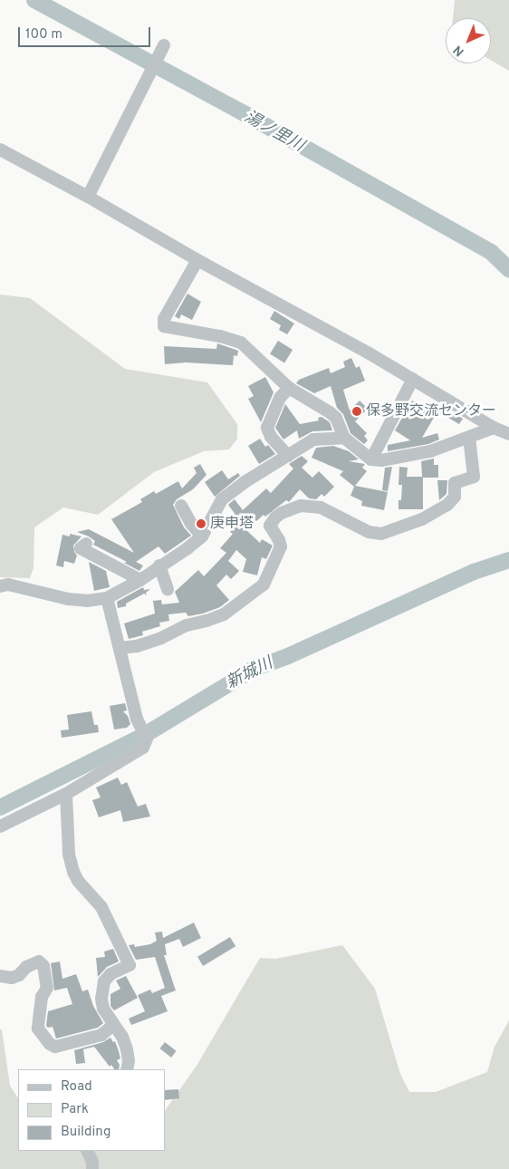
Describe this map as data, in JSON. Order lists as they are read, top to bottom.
{
  "water": ["湯ノ里川", "新城川"],
  "places": ["保多野交流センター", "庚申塔"],
  "legend": ["Road", "Park", "Building"],
  "scale_bar": "100 m",
  "north": "bottom left"
}
